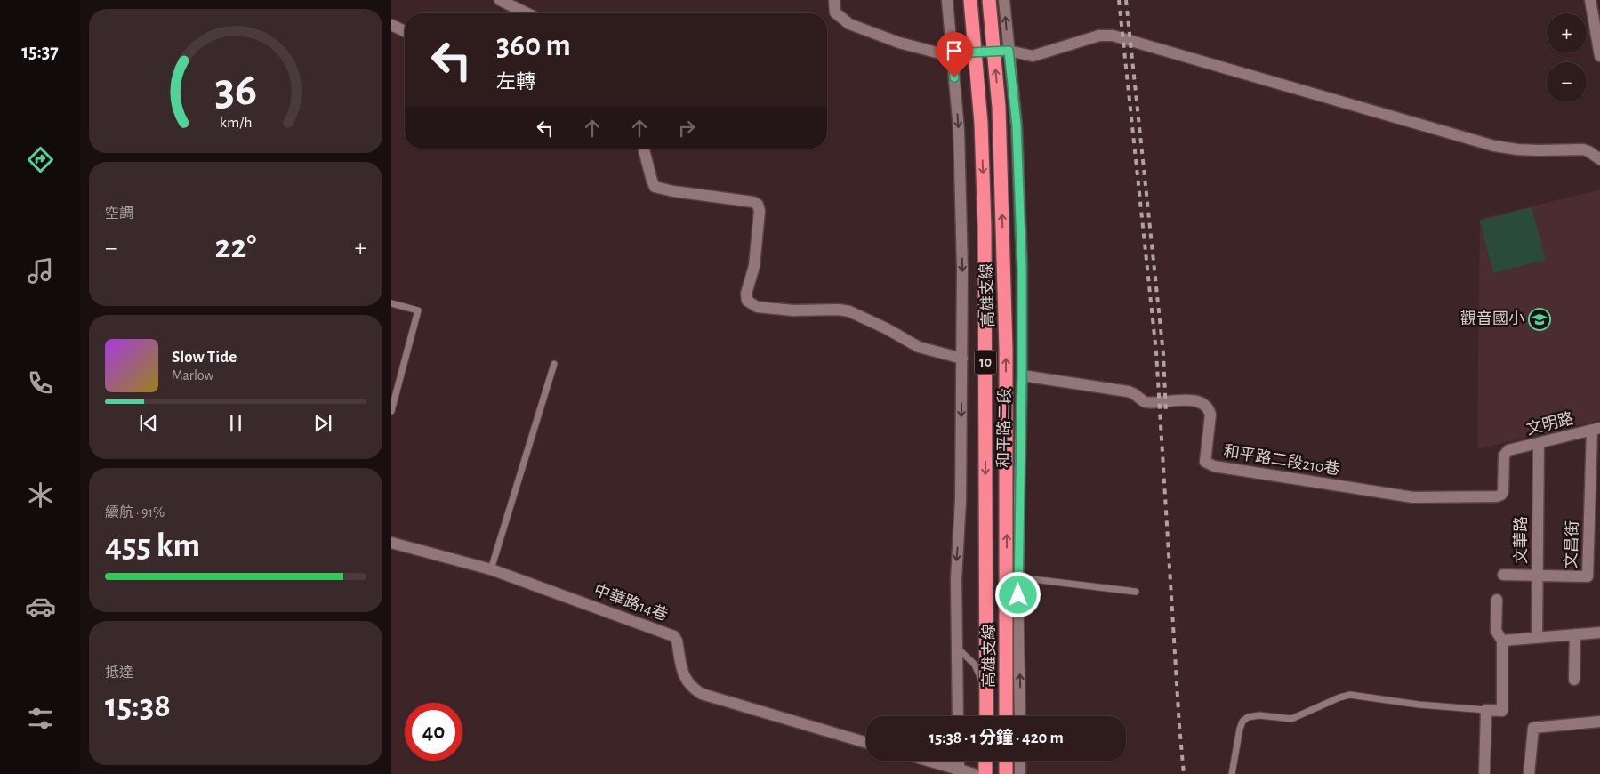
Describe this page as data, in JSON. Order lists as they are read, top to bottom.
{
  "streets": {
    "highway": ["高雄支線", "10"],
    "street": [
      "文明路",
      "和平路二段",
      "和平路二段210巷",
      "文華路",
      "文昌街",
      "中華路14巷"
    ]
  },
  "crossings": [
    ["文明路", "和平路二段210巷"],
    ["文明路", "文華路"],
    ["文明路", "文昌街"],
    ["和平路二段", "和平路二段210巷"],
    ["文華路", "文昌街"]
  ],
  "places": {
    "school or university": ["觀音國小"]
  },
  "page": {
    "tabs": "15:37",
    "map_buttons": ["+", "−"],
    "turn": ["360 m", "左轉"],
    "tile": [
      "空調",
      ["續航 · 91%", "455 km"],
      ["抵達", "15:38"]
    ],
    "heat": ["−", "22°", "+"],
    "song": ["Slow Tide", "Marlow"],
    "limit": "40",
    "trip": "15:38 · 1 分鐘 · 420 m",
    "gauge": ["36", "km/h"]
  }
}
